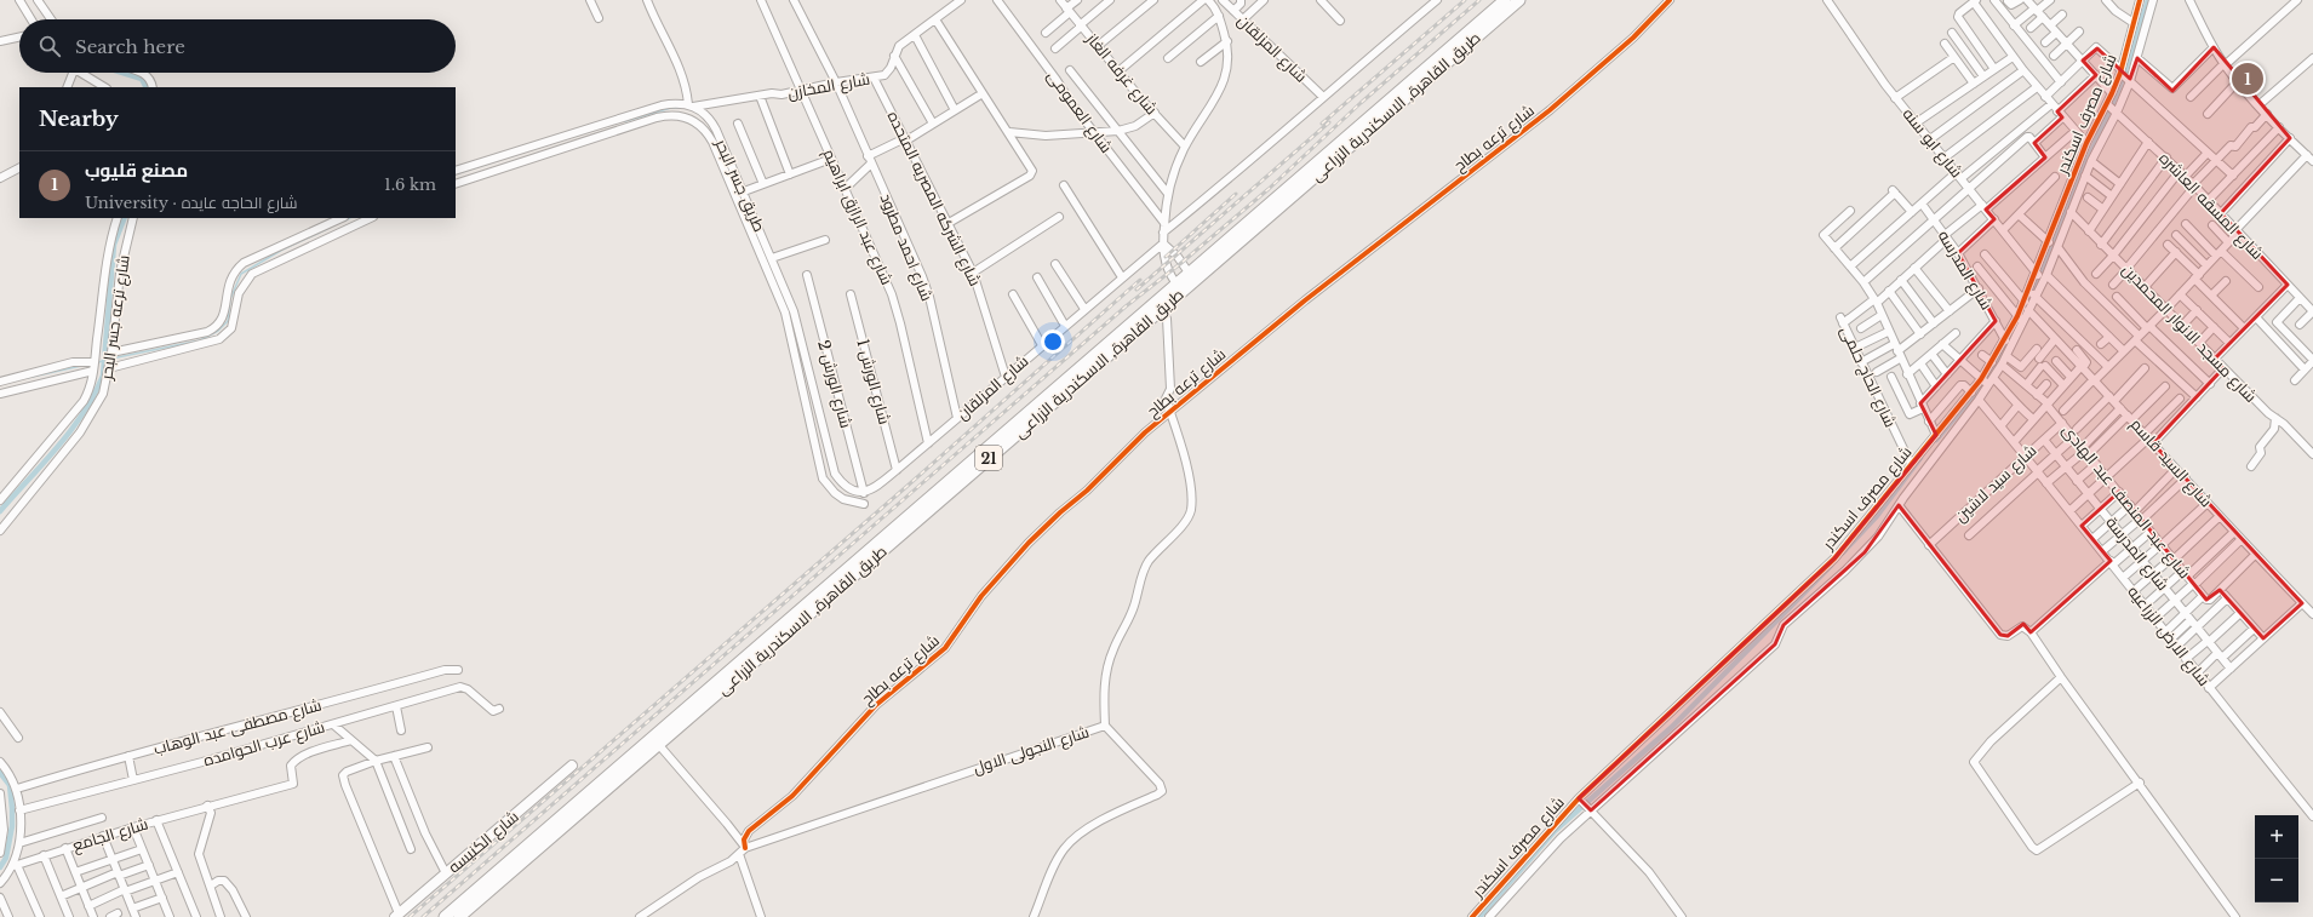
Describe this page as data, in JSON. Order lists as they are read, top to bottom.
{
  "streets": {
    "highway": ["طريق القاهرة, الاسكندرية الزراعى", "21"],
    "main road": ["شارع الكنيسه"],
    "street": [
      "شارع المزلقان",
      "شارع غرفه الغاز",
      "شارع المخازن",
      "شارع العمومى",
      "شارع مصرف اسكندر",
      "شارع ترعه بطاح",
      "شارع ابو سنه",
      "طريق جسر البحر",
      "شارع الشركه المصريه المتحده",
      "شارع المسقه العاشره",
      "شارع عبد الرازق ابراهيم",
      "شارع احمد مطرود",
      "شارع المدرسه",
      "شارع ترعه جسر البحر",
      "شارع مسجد الانوار المحمدين",
      "شارع الحاج حلمى",
      "شارع الورش 1",
      "شارع الورش 2",
      "شارع السيد قاسم",
      "شارع سيد لاشين",
      "شارع عبد المنصف عبد الهادى",
      "شارع المدرسة",
      "شارع الارض الزراعيه",
      "شارع مصطفى عبد الوهاب",
      "شارع عرب الحوامده",
      "شارع النجولى الاول",
      "شارع الجامع"
    ]
  },
  "crossings": [
    ["شارع المزلقان", "طريق جسر البحر"],
    ["شارع المزلقان", "شارع الشركه المصريه المتحده"],
    ["شارع المزلقان", "شارع عبد الرازق ابراهيم"],
    ["شارع المزلقان", "شارع احمد مطرود"],
    ["شارع المزلقان", "شارع الورش 1"],
    ["شارع المزلقان", "شارع الورش 2"],
    ["شارع المخازن", "طريق جسر البحر"],
    ["شارع المخازن", "شارع الشركه المصريه المتحده"],
    ["شارع المخازن", "شارع عبد الرازق ابراهيم"],
    ["شارع المخازن", "شارع احمد مطرود"],
    ["طريق القاهرة, الاسكندرية الزراعى", "شارع النجولى الاول"],
    ["شارع مصرف اسكندر", "شارع ابو سنه"],
    ["شارع مصرف اسكندر", "شارع المسقه العاشره"],
    ["شارع مصرف اسكندر", "شارع المدرسه"],
    ["شارع مصرف اسكندر", "شارع مسجد الانوار المحمدين"],
    ["شارع مصرف اسكندر", "شارع الحاج حلمى"],
    ["شارع مصرف اسكندر", "شارع السيد قاسم"],
    ["شارع مصرف اسكندر", "شارع عبد المنصف عبد الهادى"],
    ["شارع مصرف اسكندر", "شارع الارض الزراعيه"],
    ["شارع ترعه بطاح", "شارع النجولى الاول"],
    ["طريق جسر البحر", "شارع الورش 2"],
    ["شارع سيد لاشين", "شارع عبد المنصف عبد الهادى"],
    ["شارع سيد لاشين", "شارع المدرسة"],
    ["شارع سيد لاشين", "شارع الارض الزراعيه"]
  ],
  "page": {
    "search": "Search here",
    "pins": "1",
    "heading": "Nearby",
    "list": [
      {
        "mark": "1",
        "name": "مصنع قليوب",
        "note": "University · شارع الحاجه عايده",
        "value": "1.6 km"
      }
    ],
    "map_buttons": ["+", "−"]
  }
}
